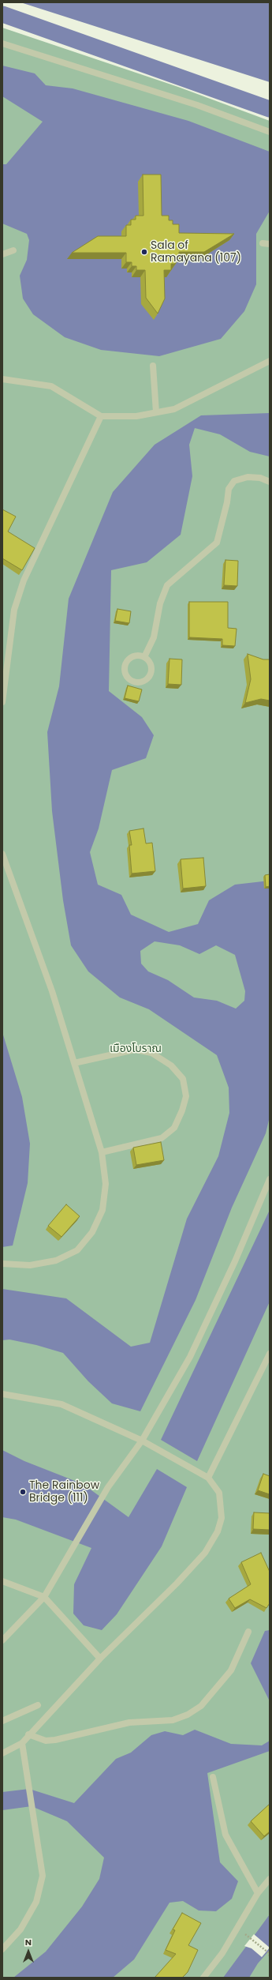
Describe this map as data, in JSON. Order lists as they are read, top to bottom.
{
  "parks": ["เมืองโบราณ"],
  "places": ["Sala of Ramayana (107)", "The Rainbow Bridge (111)"],
  "north": "top"
}
